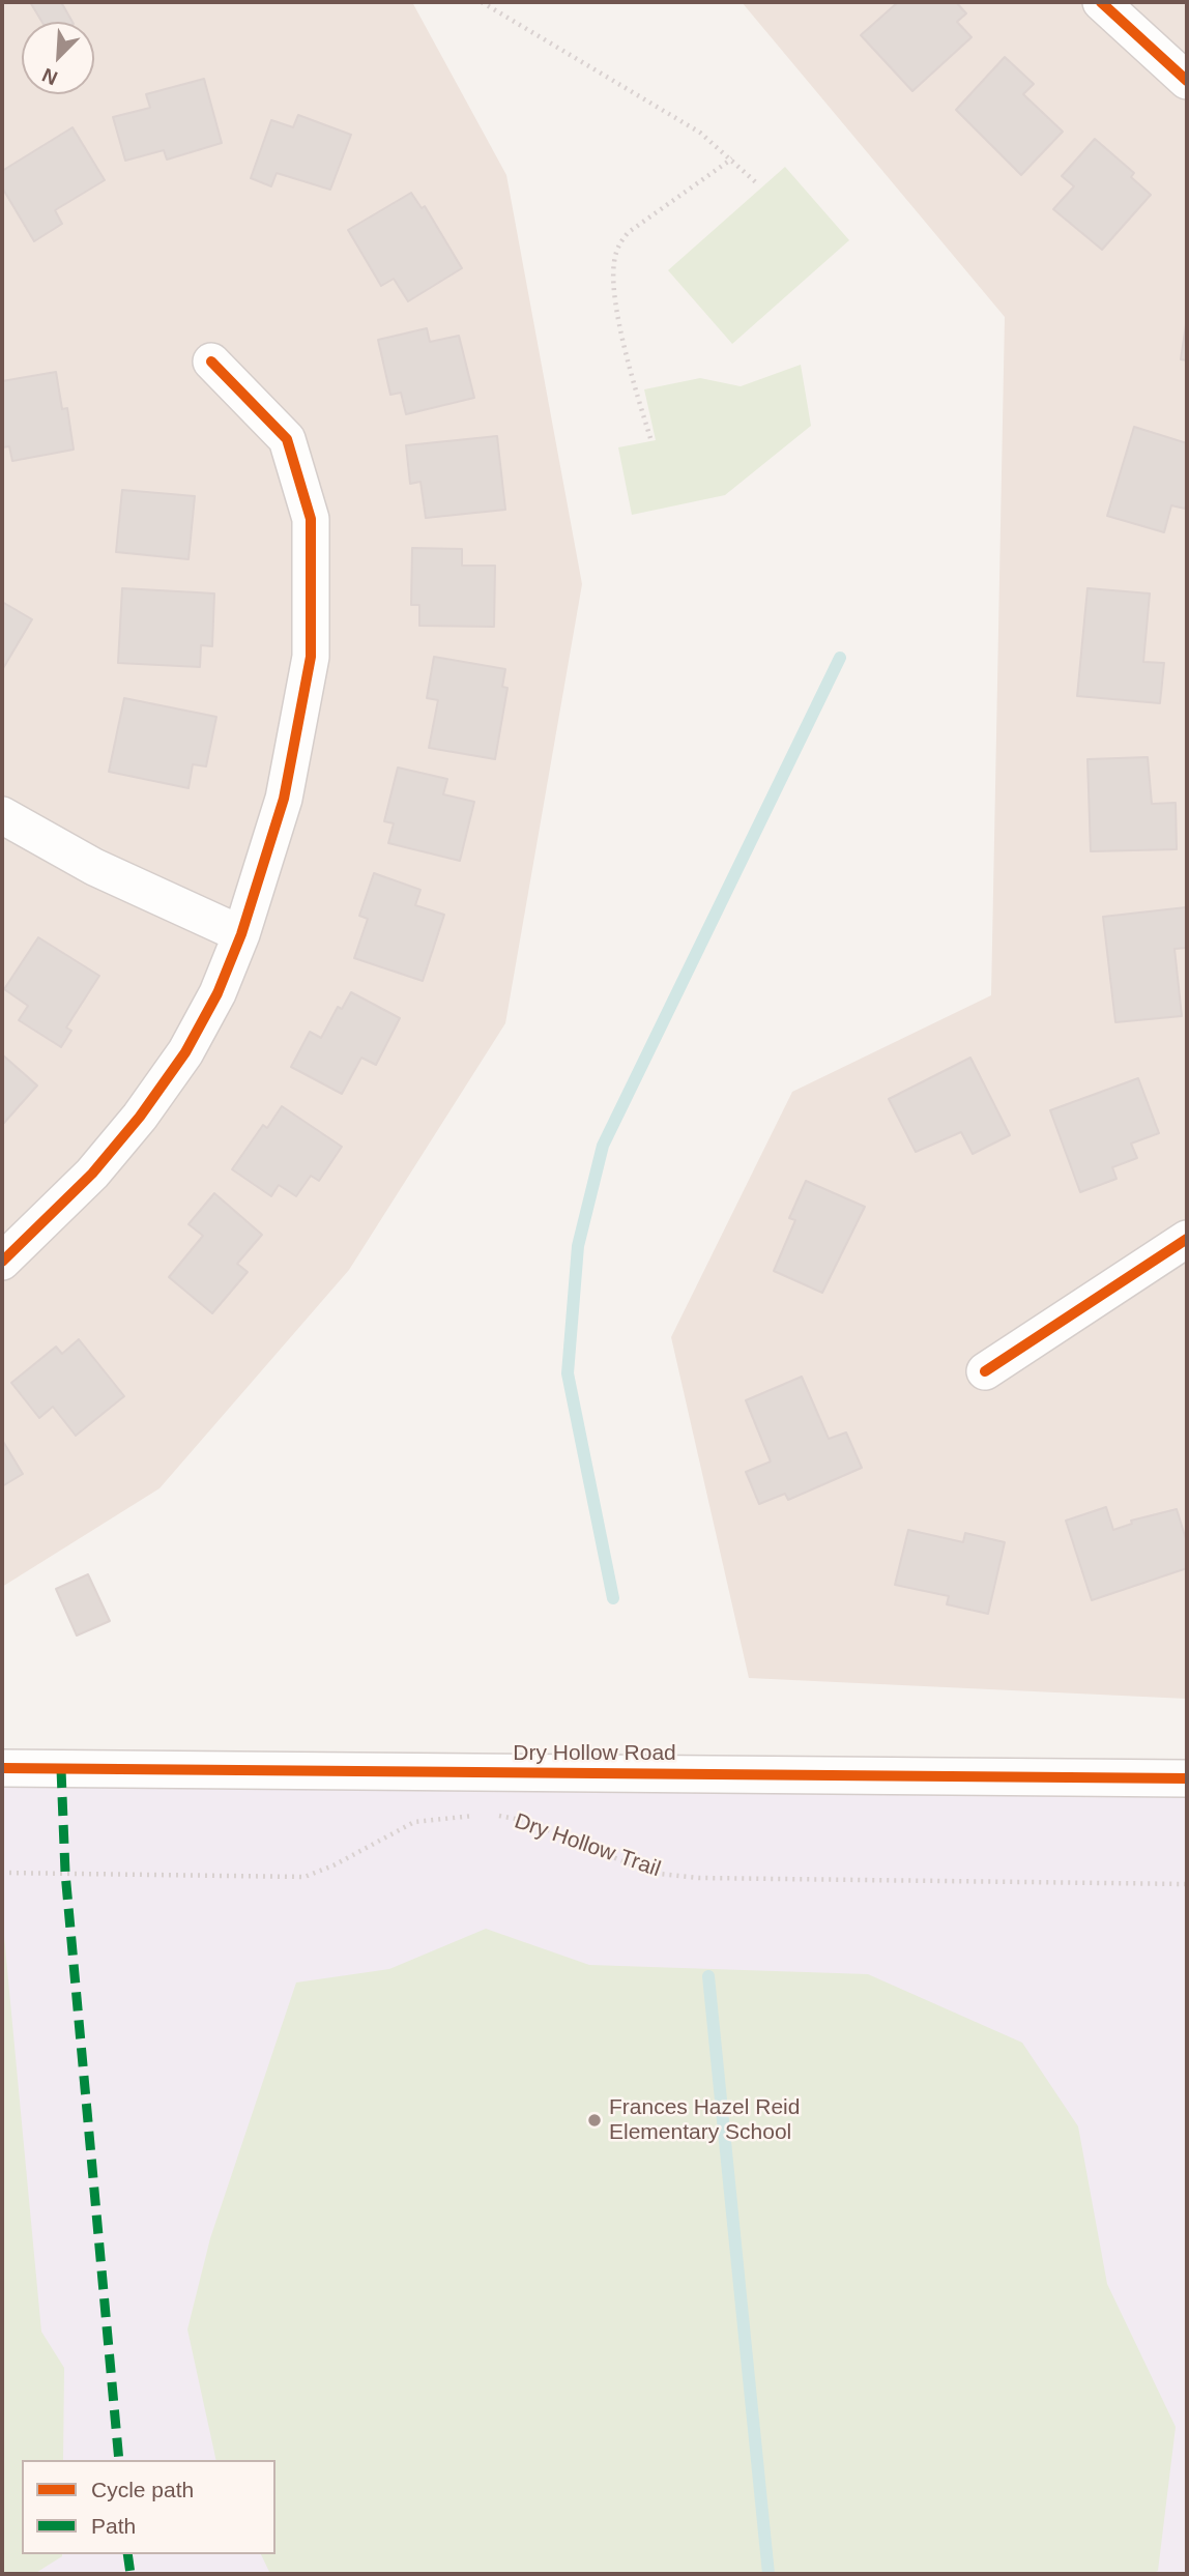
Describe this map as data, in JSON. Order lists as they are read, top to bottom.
{
  "streets": {
    "street": ["Dry Hollow Road"],
    "path": ["Dry Hollow Trail"]
  },
  "places": ["Frances Hazel Reid Elementary School"],
  "legend": ["Cycle path", "Path"],
  "north": "bottom left"
}
